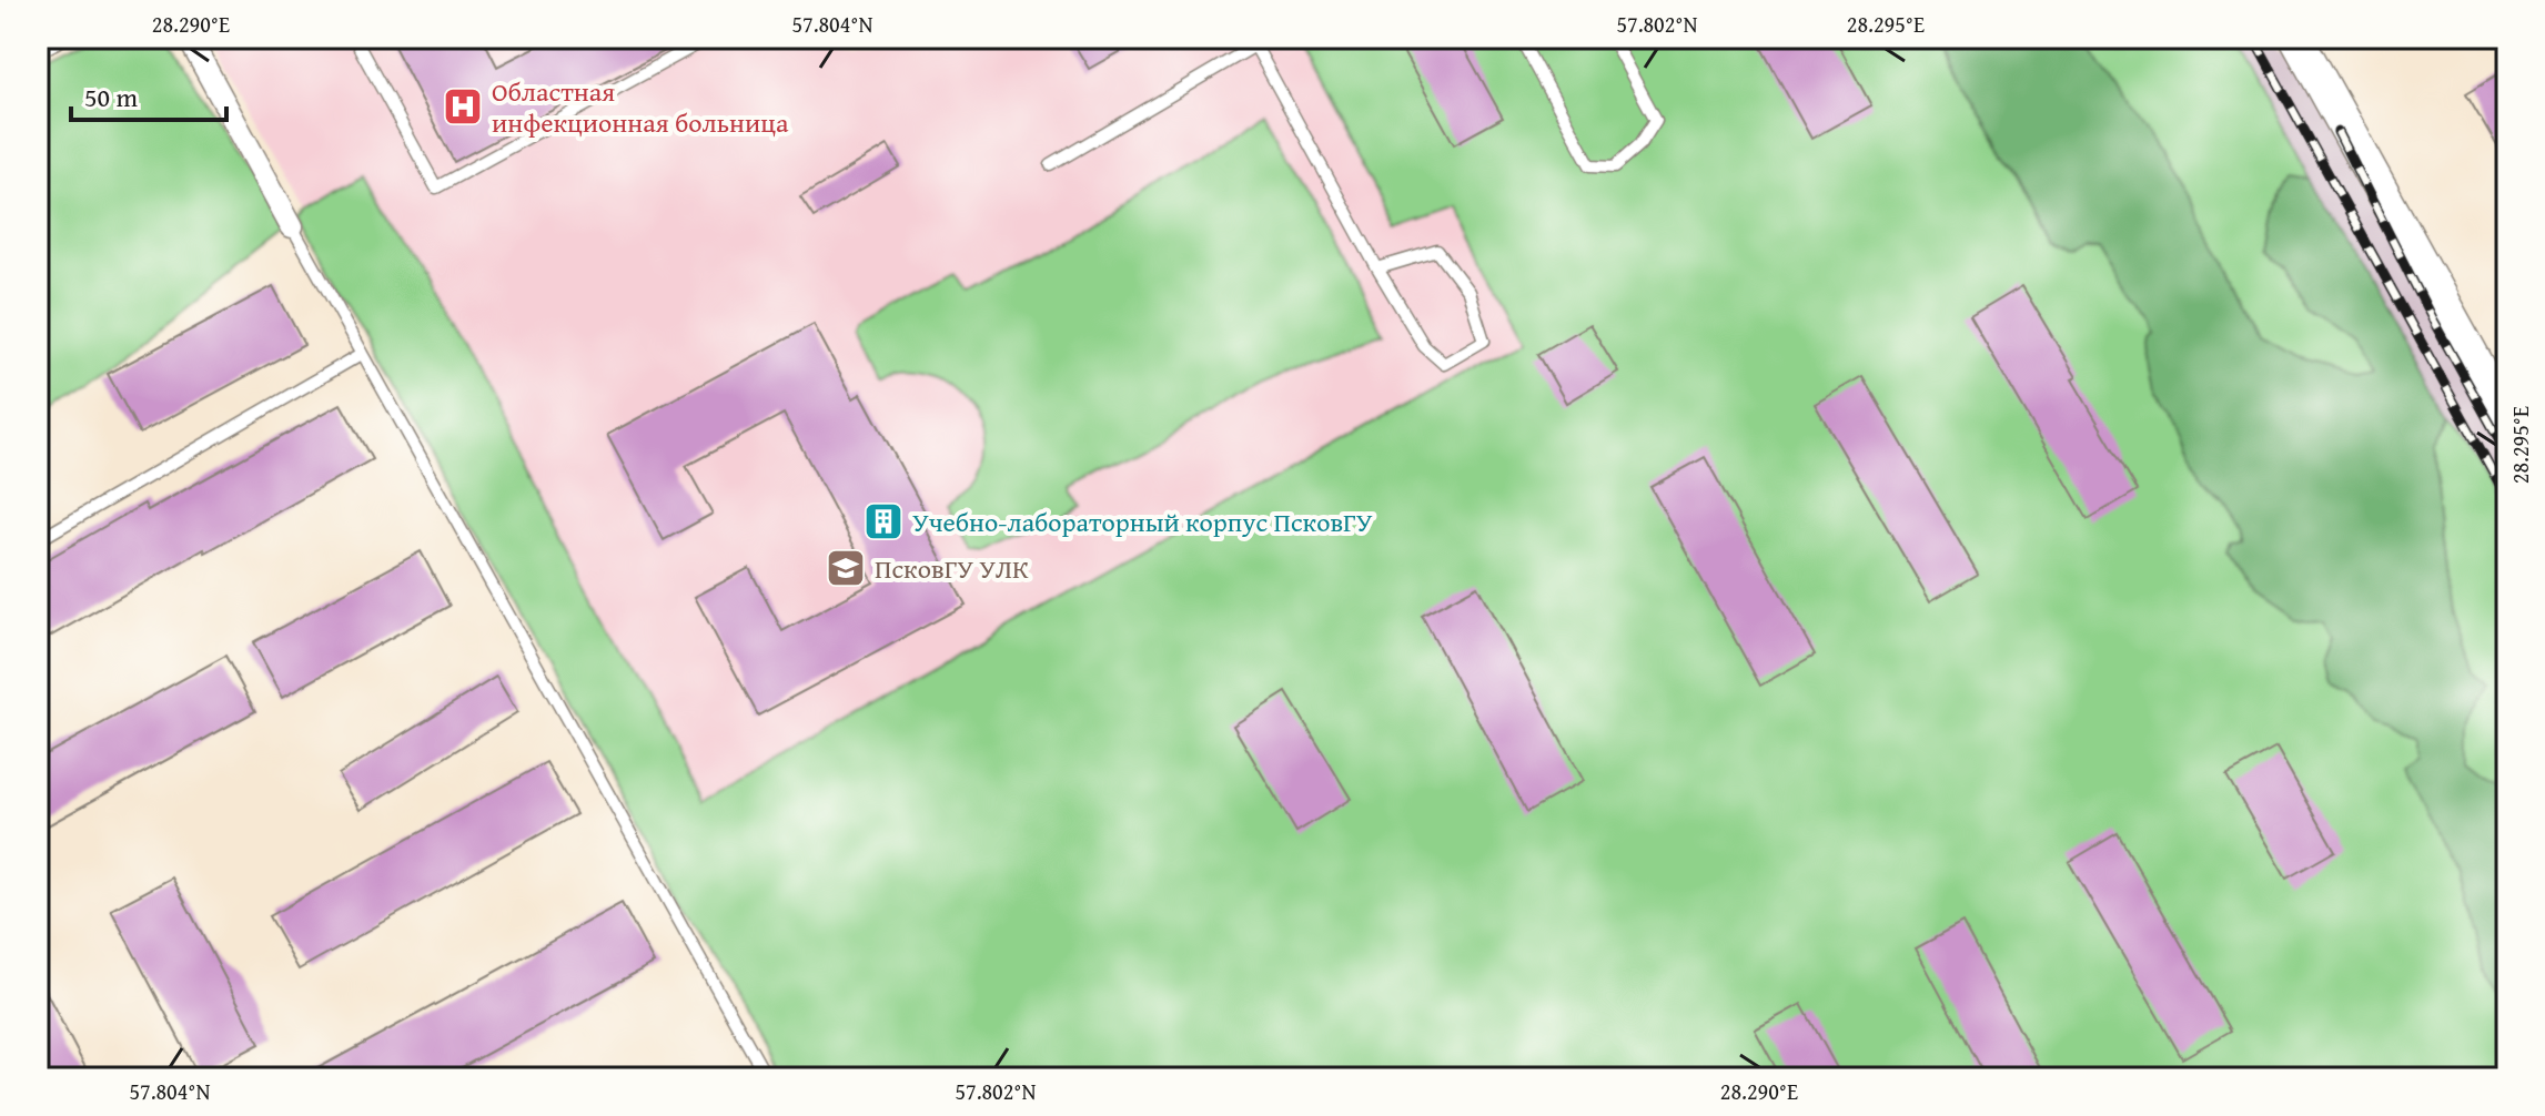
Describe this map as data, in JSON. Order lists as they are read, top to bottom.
{
  "places": {
    "hospital": ["Областная инфекционная больница"],
    "building": ["Учебно-лабораторный корпус ПсковГУ"],
    "school or university": ["ПсковГУ УЛК"]
  },
  "scale_bar": "50 m",
  "coordinates": [
    "28.290°E",
    "57.804°N",
    "57.802°N",
    "28.295°E"
  ]
}
